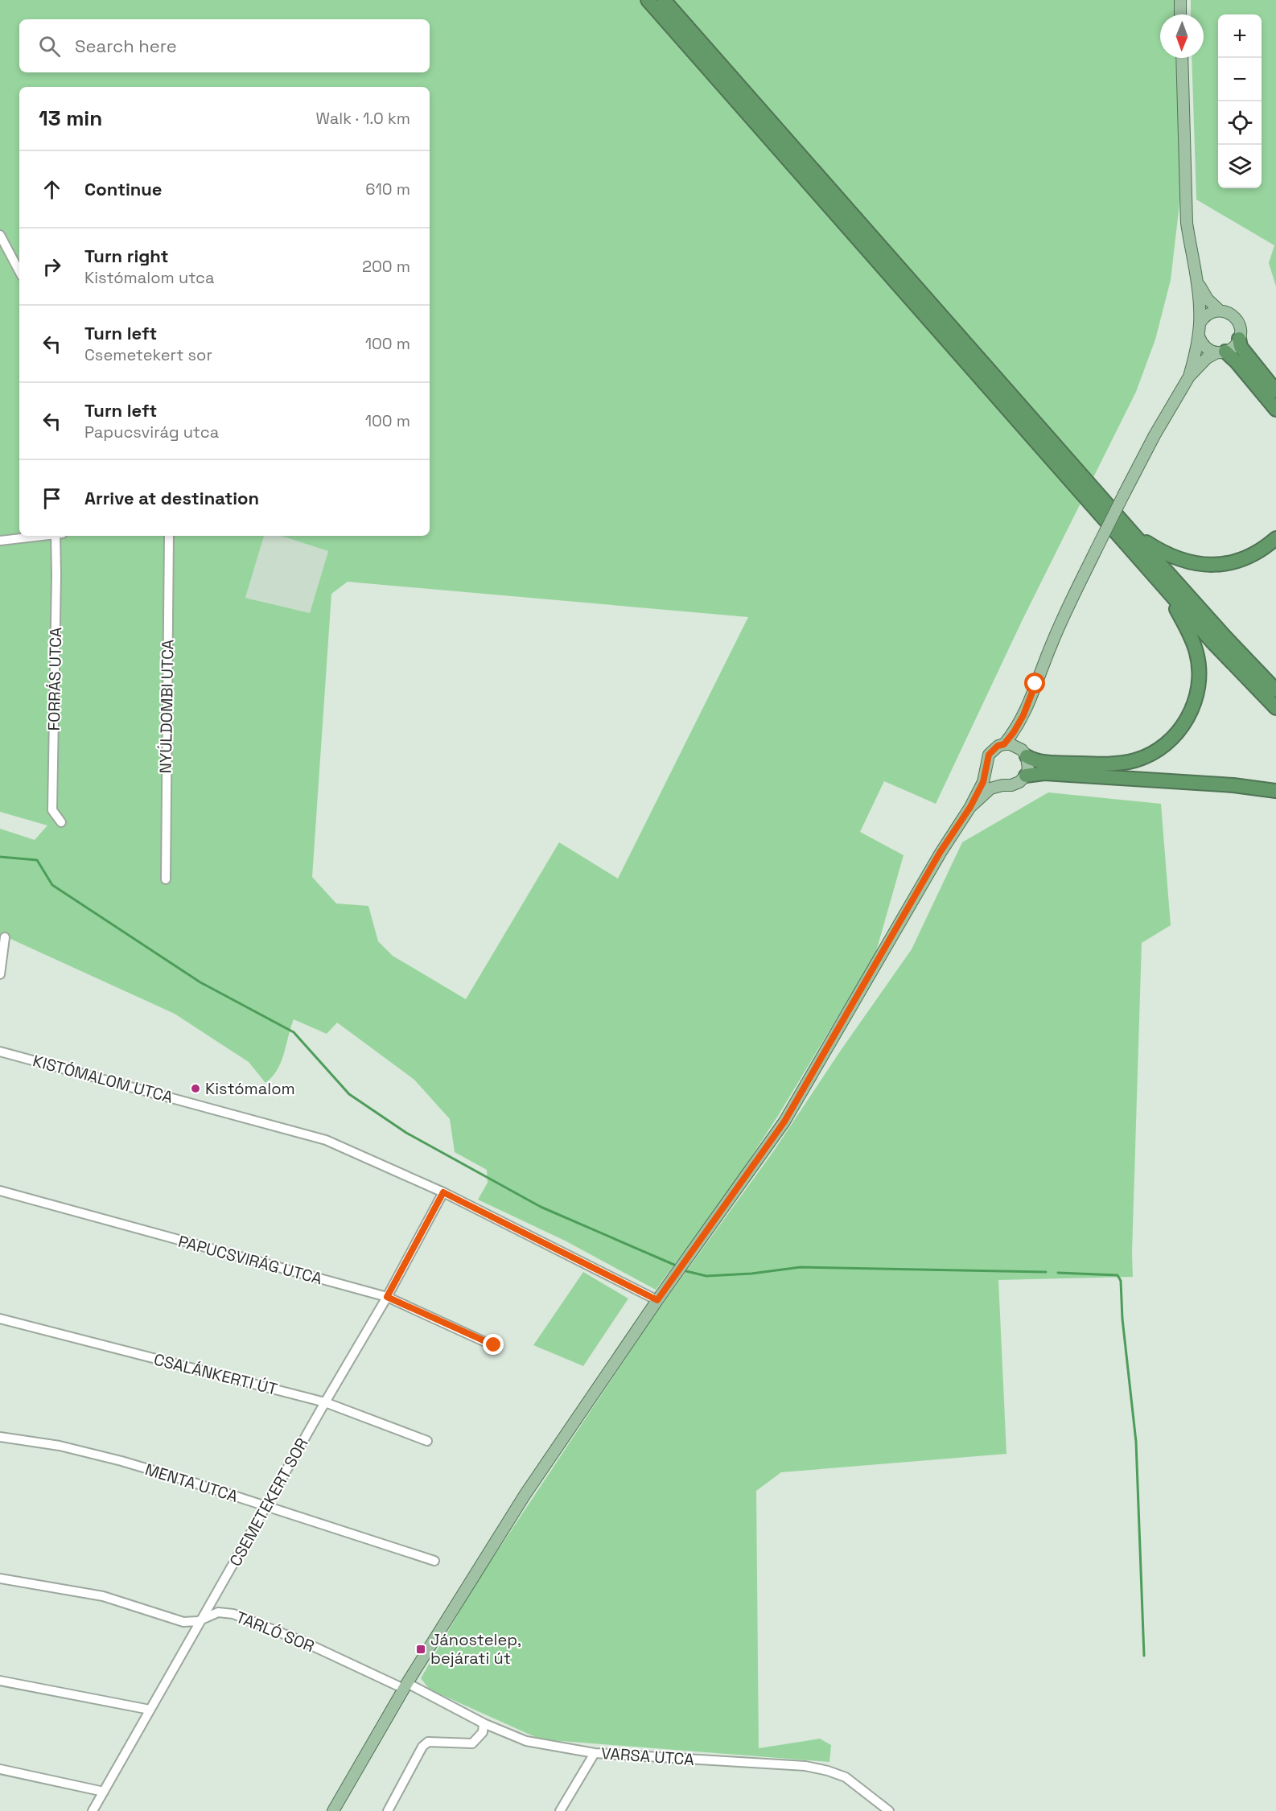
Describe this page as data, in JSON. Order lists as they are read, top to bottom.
{
  "streets": {
    "street": [
      "FORRÁS UTCA",
      "NYÚLDOMBI UTCA",
      "KISTÓMALOM UTCA",
      "PAPUCSVIRÁG UTCA",
      "CSALÁNKERTI ÚT",
      "MENTA UTCA",
      "CSEMETEKERT SOR",
      "TARLÓ SOR",
      "VARSA UTCA"
    ]
  },
  "crossings": [
    ["KISTÓMALOM UTCA", "CSEMETEKERT SOR"],
    ["PAPUCSVIRÁG UTCA", "CSEMETEKERT SOR"],
    ["CSALÁNKERTI ÚT", "CSEMETEKERT SOR"],
    ["MENTA UTCA", "CSEMETEKERT SOR"],
    ["CSEMETEKERT SOR", "TARLÓ SOR"],
    ["TARLÓ SOR", "VARSA UTCA"]
  ],
  "places": {
    "other": ["Kistómalom"],
    "transit": ["Jánostelep, bejárati út"]
  },
  "north": "bottom",
  "page": {
    "map_buttons": ["+", "−"],
    "search": "Search here",
    "heading": ["13 min", "Walk · 1.0 km"],
    "list": [
      ["Continue", "610 m"],
      ["Turn right", "Kistómalom utca", "200 m"],
      ["Turn left", "Csemetekert sor", "100 m"],
      ["Turn left", "Papucsvirág utca", "100 m"],
      "Arrive at destination"
    ]
  }
}
